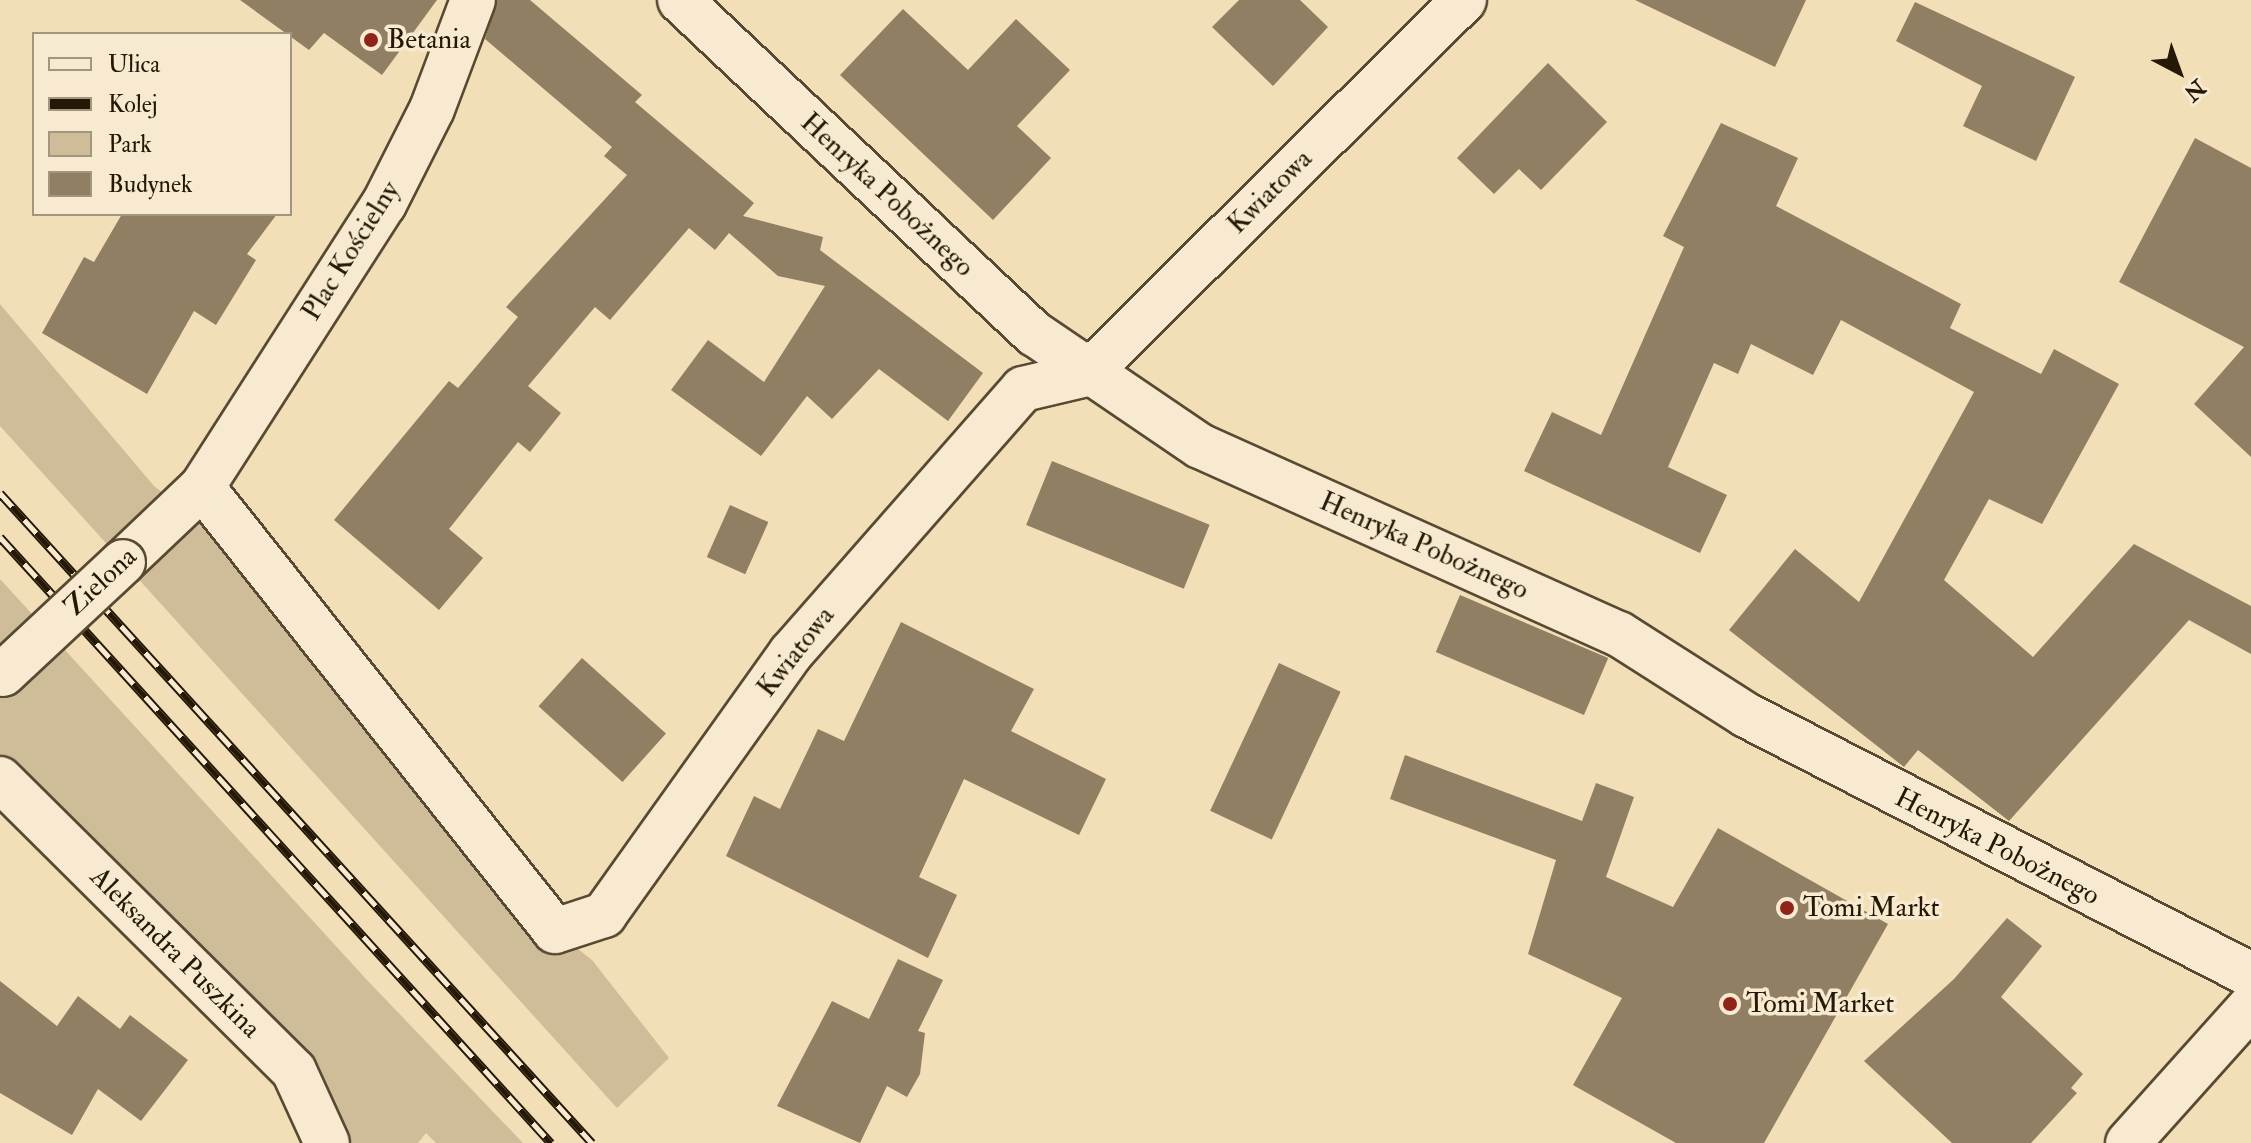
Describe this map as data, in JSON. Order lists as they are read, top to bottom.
{
  "streets": {
    "street": [
      "Kwiatowa",
      "Henryka Pobożnego",
      "Plac Kościelny",
      "Zielona",
      "Aleksandra Puszkina"
    ]
  },
  "crossings": [
    ["Kwiatowa", "Henryka Pobożnego"],
    ["Kwiatowa", "Plac Kościelny"],
    ["Kwiatowa", "Zielona"],
    ["Plac Kościelny", "Zielona"]
  ],
  "places": ["Betania", "Tomi Markt", "Tomi Market"],
  "legend": [
    "Ulica",
    "Kolej",
    "Park",
    "Budynek"
  ],
  "north": "bottom right"
}
